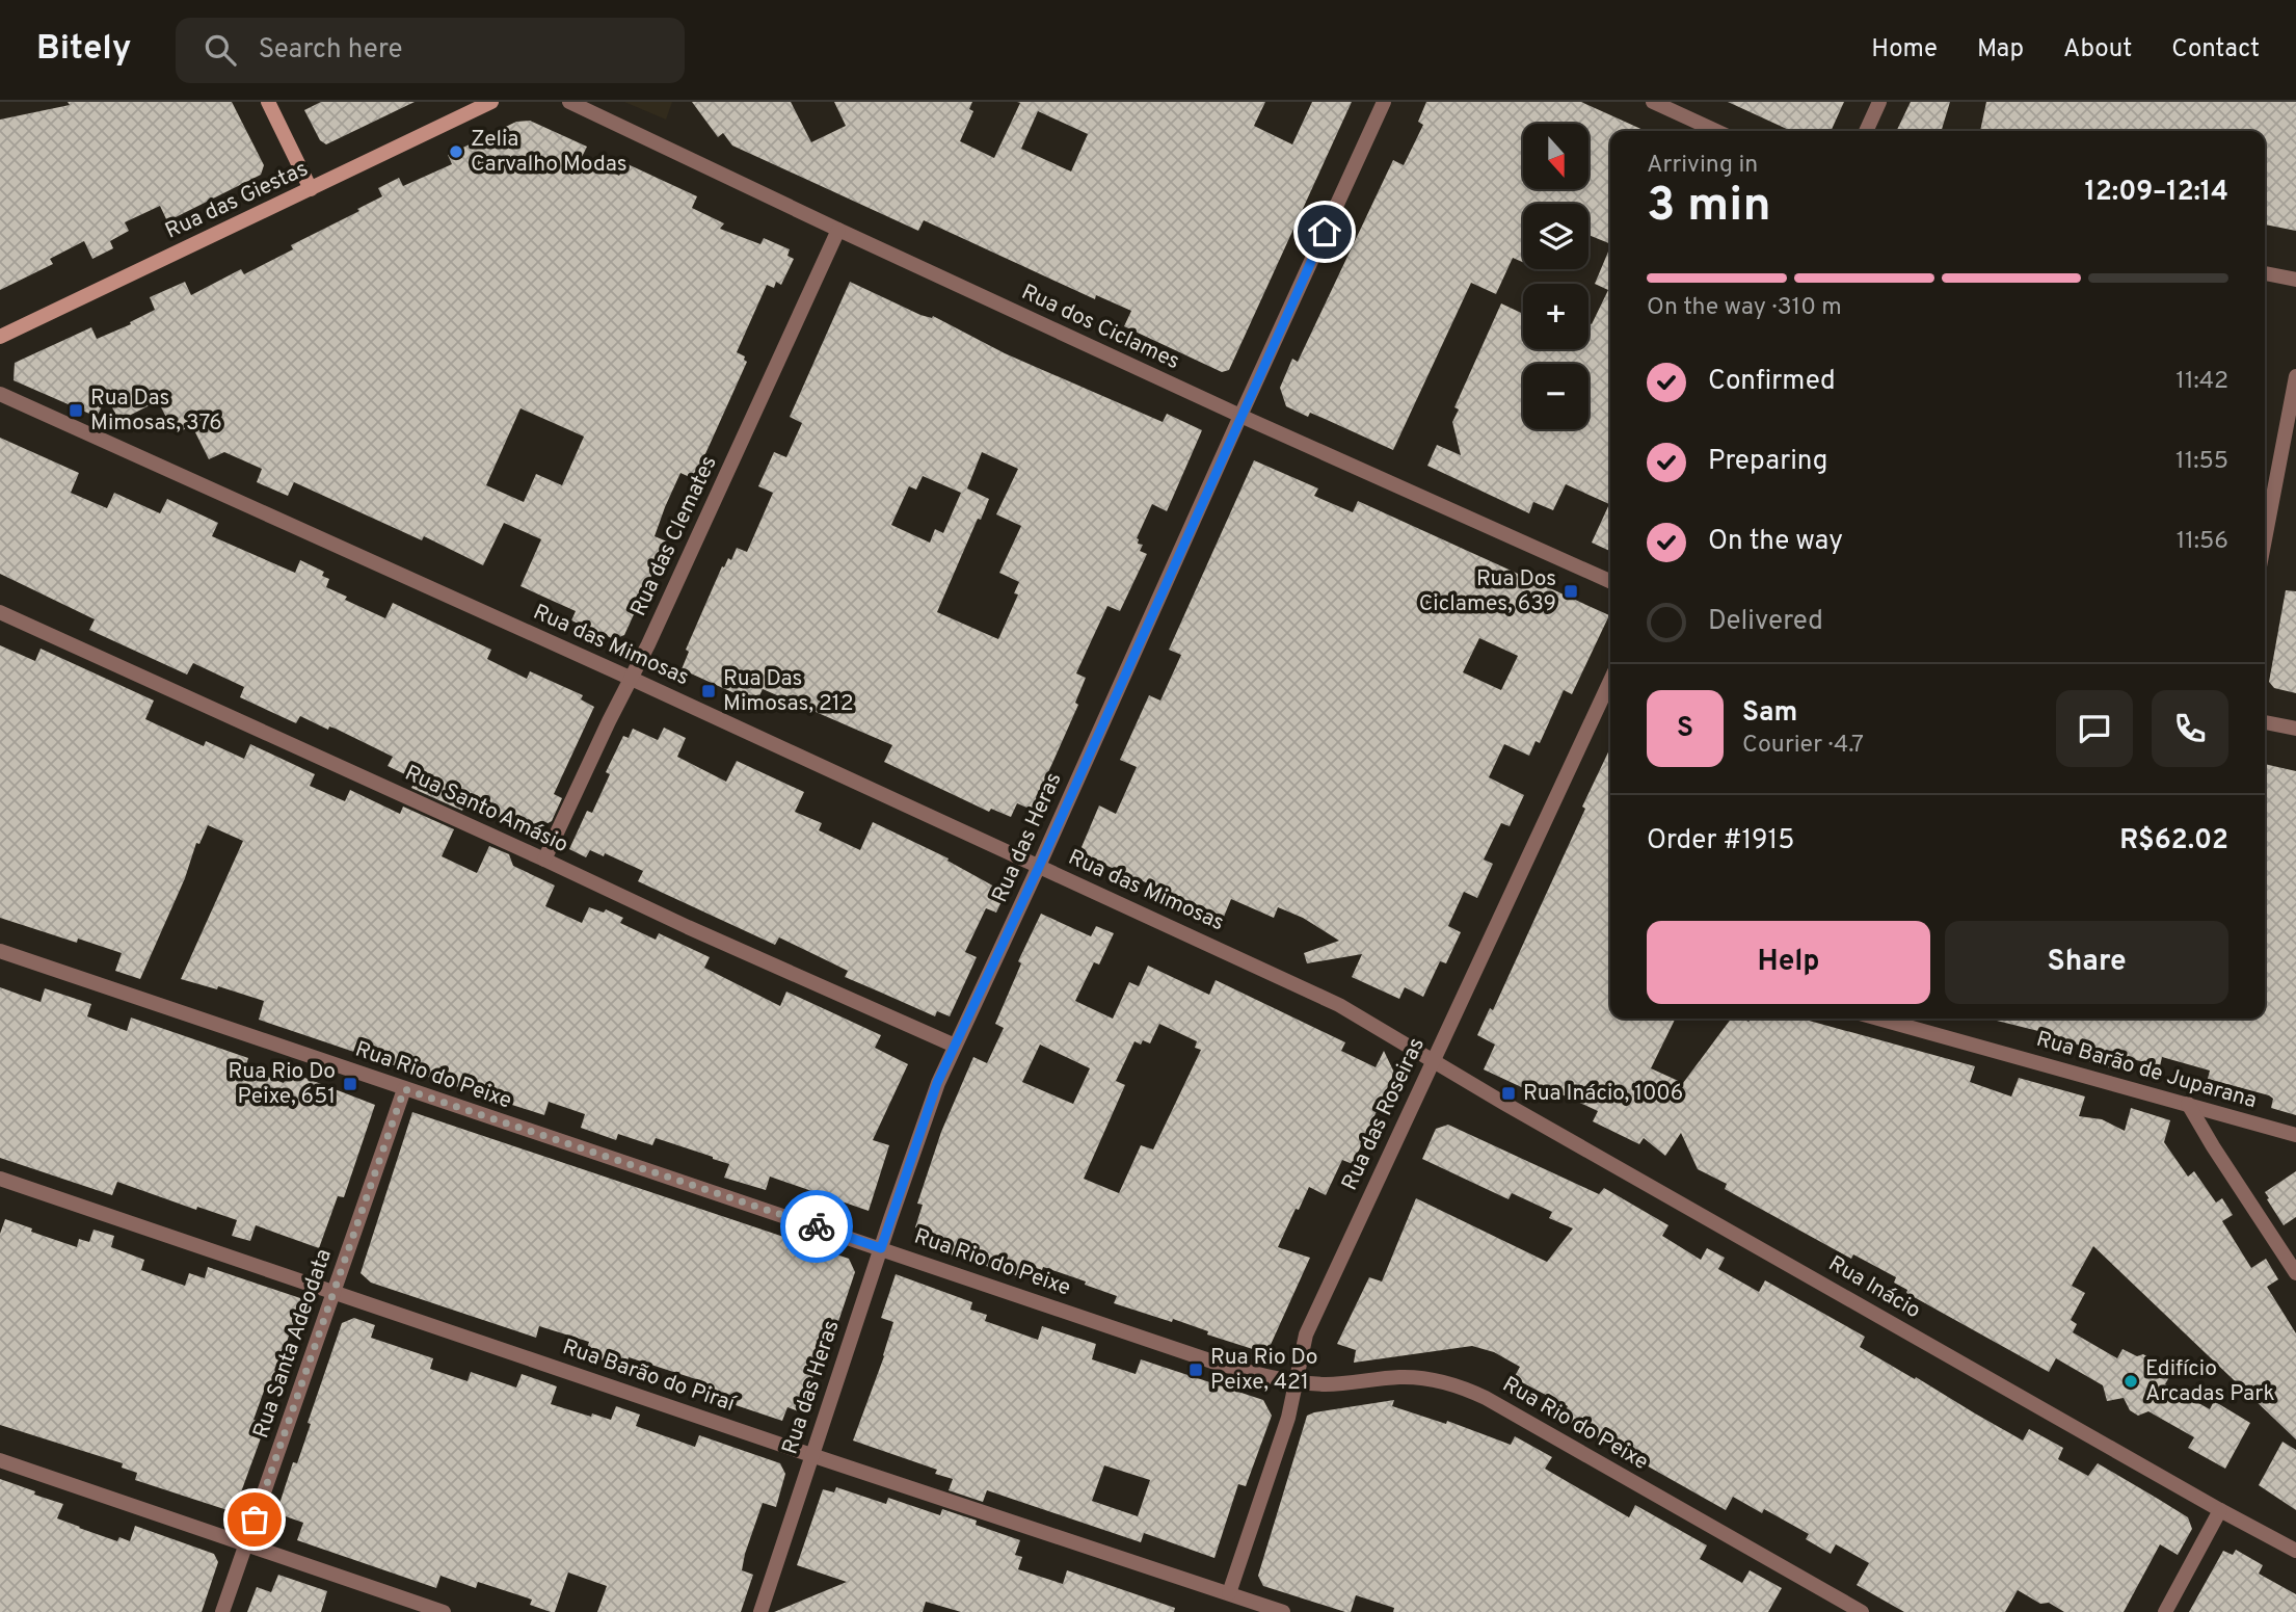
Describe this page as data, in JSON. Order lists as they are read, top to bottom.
{
  "streets": {
    "main road": ["Rua das Giestas"],
    "street": [
      "Rua dos Ciclames",
      "Rua das Clemates",
      "Rua das Mimosas",
      "Rua Santo Amásio",
      "Rua das Heras",
      "Rua Barão de Juparana",
      "Rua Rio do Peixe",
      "Rua das Roseiras",
      "Rua Inácio",
      "Rua Santa Adeodata",
      "Rua Barão do Piraí"
    ]
  },
  "crossings": [
    ["Rua dos Ciclames", "Rua das Clemates"],
    ["Rua dos Ciclames", "Rua das Heras"],
    ["Rua das Clemates", "Rua das Mimosas"],
    ["Rua das Clemates", "Rua Santo Amásio"],
    ["Rua das Mimosas", "Rua das Heras"],
    ["Rua das Mimosas", "Rua das Roseiras"],
    ["Rua das Mimosas", "Rua Inácio"],
    ["Rua Santo Amásio", "Rua das Heras"],
    ["Rua das Heras", "Rua Rio do Peixe"],
    ["Rua das Heras", "Rua Barão do Piraí"],
    ["Rua Rio do Peixe", "Rua das Roseiras"],
    ["Rua Rio do Peixe", "Rua Santa Adeodata"],
    ["Rua das Roseiras", "Rua Inácio"],
    ["Rua das Roseiras", "Rua Barão do Piraí"],
    ["Rua Santa Adeodata", "Rua Barão do Piraí"]
  ],
  "places": {
    "other": ["Zelia Carvalho Modas", "Edifício Arcadas Park"],
    "transit": [
      "Rua Das Mimosas, 376",
      "Rua Dos Ciclames, 639",
      "Rua Das Mimosas, 212",
      "Rua Rio Do Peixe, 651",
      "Rua Inácio, 1006",
      "Rua Rio Do Peixe, 421"
    ]
  },
  "north": "bottom",
  "page": {
    "header": "Bitely",
    "search": "Search here",
    "nav": [
      "Home",
      "Map",
      "About",
      "Contact"
    ],
    "map_buttons": ["+", "−"],
    "heading": ["3 min", "Arriving in", "12:09–12:14"],
    "panel": [
      "Sam",
      "Courier · 4.7",
      "Order #1915",
      "R$62.02"
    ],
    "bar": "On the way · 310 m",
    "list": [
      ["Confirmed", "11:42"],
      ["Preparing", "11:55"],
      ["On the way", "11:56"],
      "Delivered"
    ],
    "round": "S",
    "buttons": ["Help", "Share"]
  }
}
